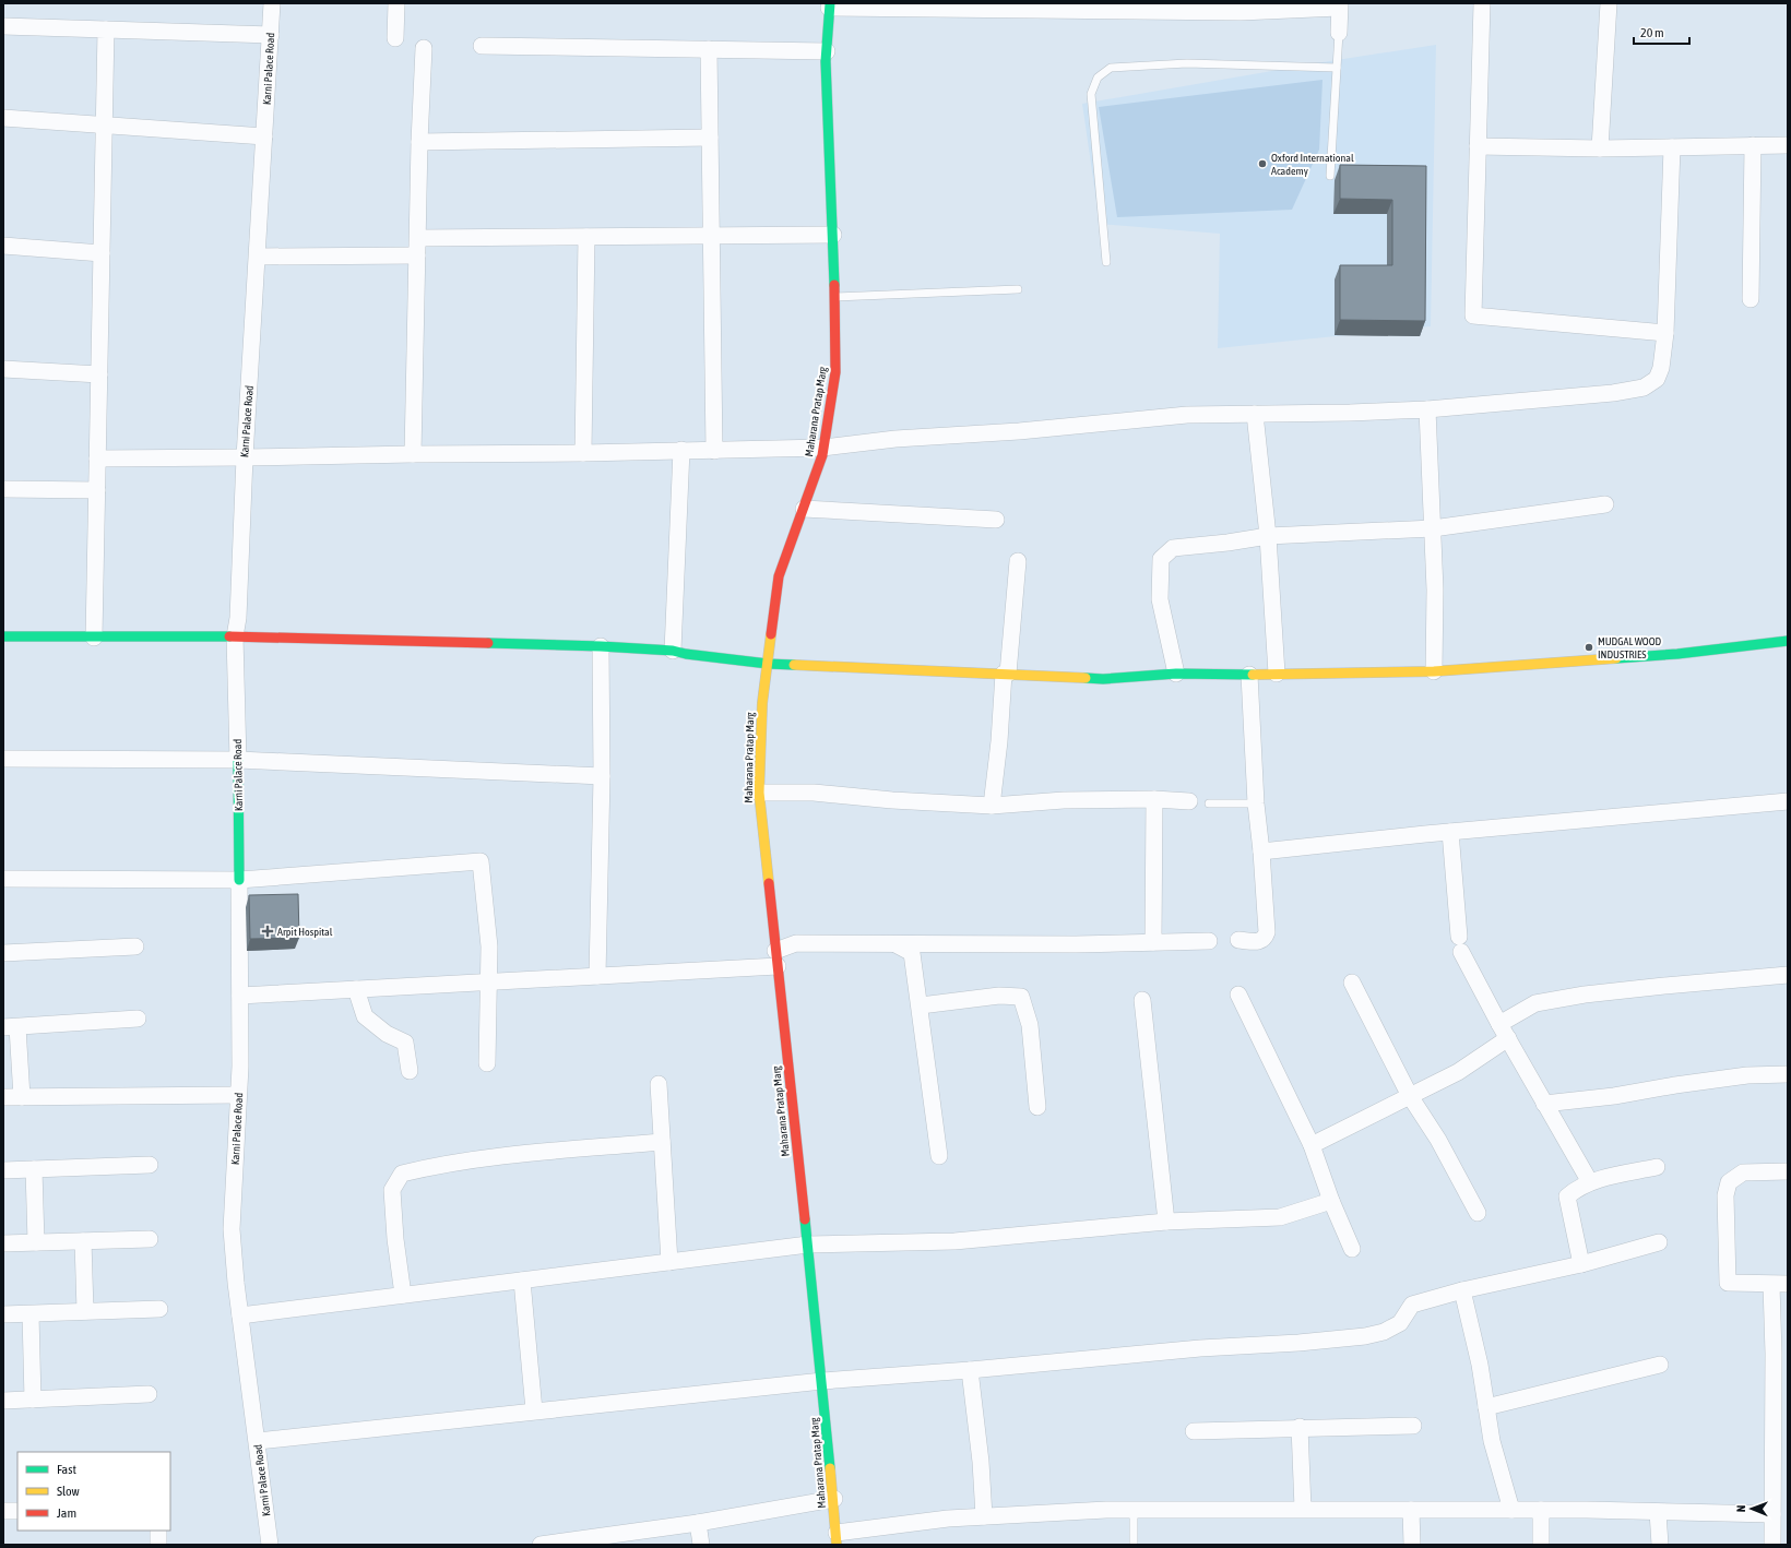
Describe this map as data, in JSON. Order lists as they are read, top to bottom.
{
  "streets": {
    "street": ["Karni Palace Road", "Maharana Pratap Marg"]
  },
  "places": {
    "other": ["Oxford International Academy", "MUDGAL WOOD INDUSTRIES"],
    "health": ["Arpit Hospital"]
  },
  "legend": ["Fast", "Slow", "Jam"],
  "scale_bar": "20 m",
  "north": "left"
}
